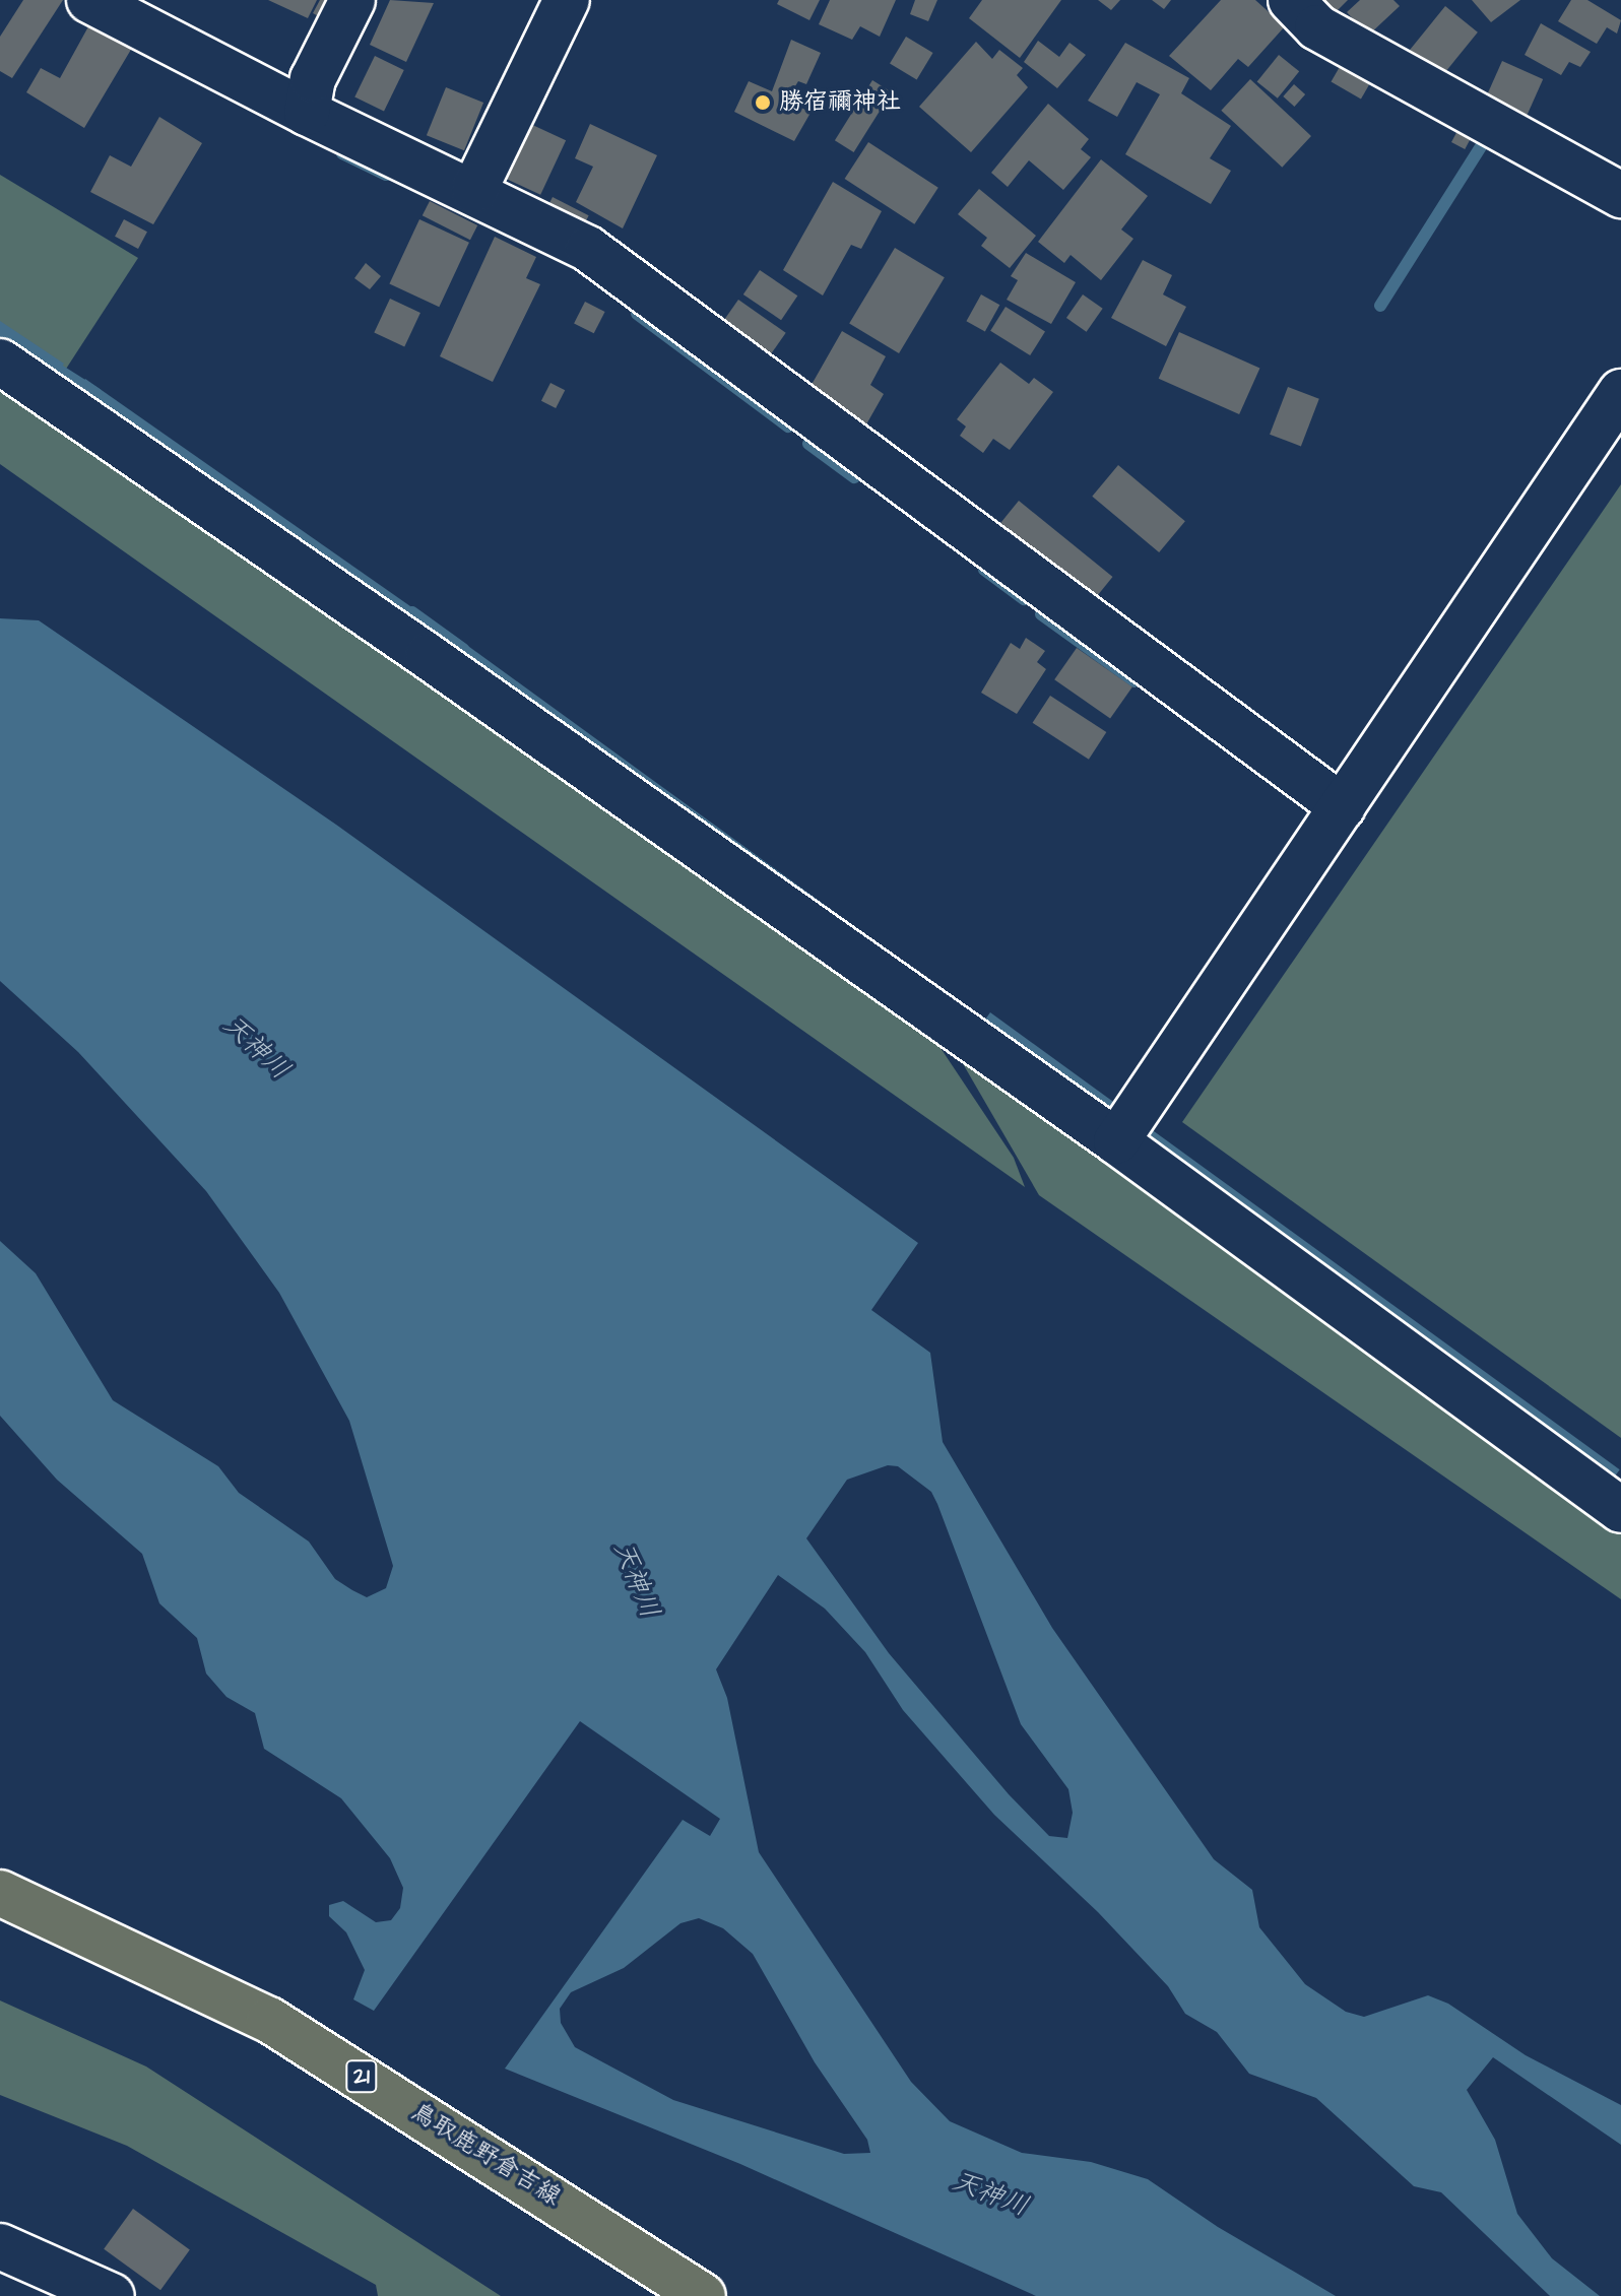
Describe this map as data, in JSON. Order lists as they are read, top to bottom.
{
  "streets": {
    "main road": ["21", "鳥取鹿野倉吉線"]
  },
  "water": ["天神川"],
  "places": ["勝宿禰神社"]
}
